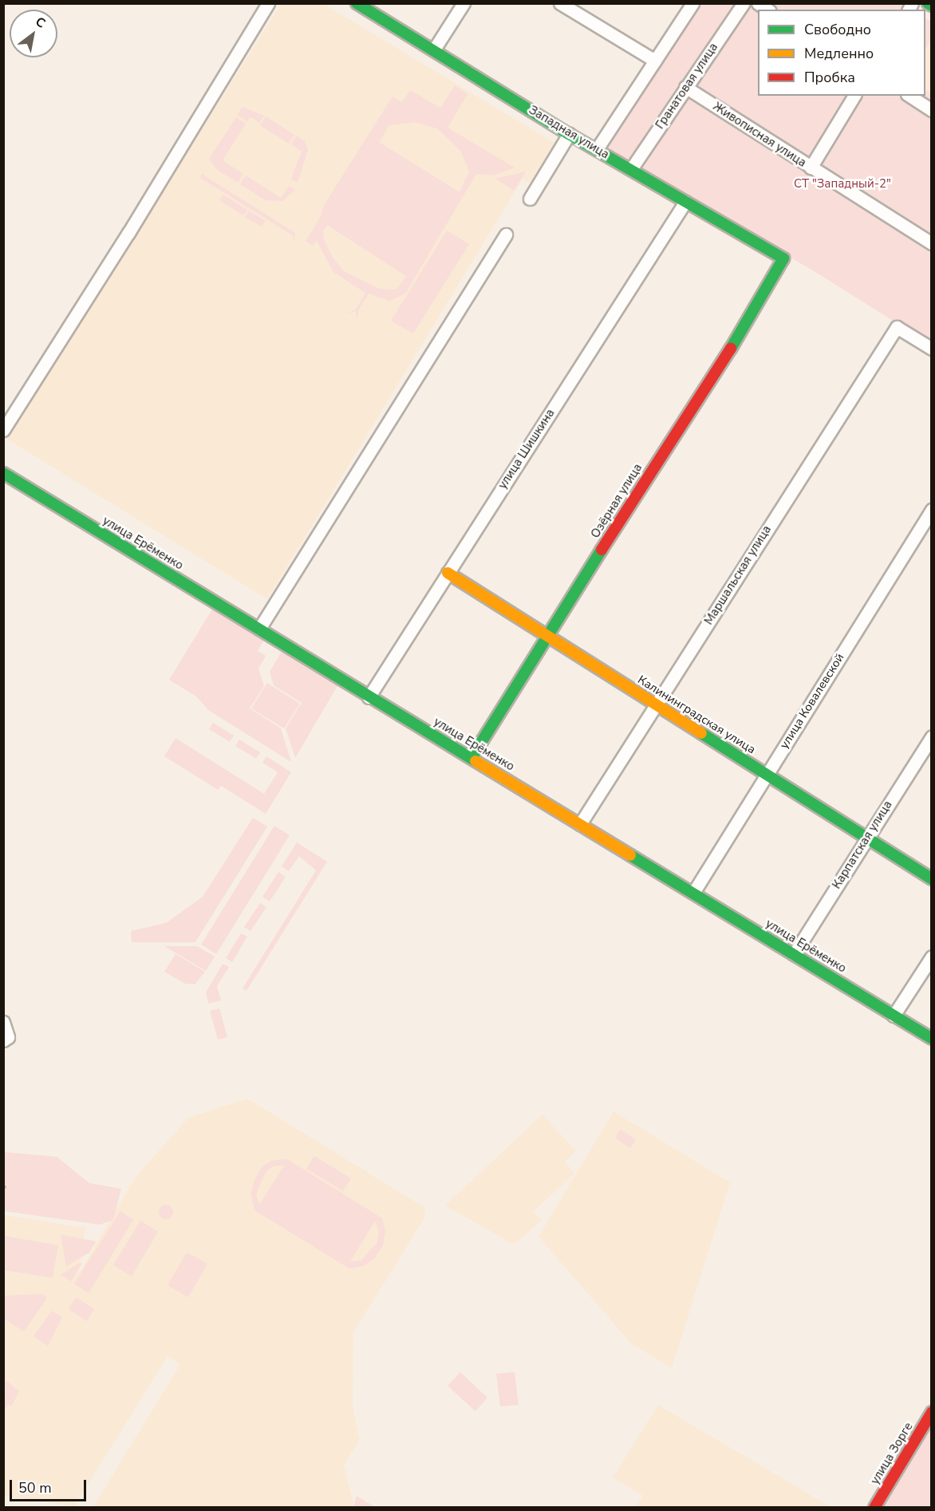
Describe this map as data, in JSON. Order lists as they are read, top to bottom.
{
  "streets": {
    "street": [
      "Гранатовая улица",
      "Западная улица",
      "Живописная улица",
      "улица Шишкина",
      "Озёрная улица",
      "улица Ерёменко",
      "Маршальская улица",
      "улица Ковалевской",
      "Калининградская улица",
      "Карпатская улица",
      "улица Зорге"
    ]
  },
  "crossings": [
    ["Гранатовая улица", "Западная улица"],
    ["Гранатовая улица", "Живописная улица"],
    ["Западная улица", "улица Шишкина"],
    ["Западная улица", "Озёрная улица"],
    ["улица Шишкина", "улица Ерёменко"],
    ["улица Шишкина", "Калининградская улица"],
    ["Озёрная улица", "улица Ерёменко"],
    ["Озёрная улица", "Калининградская улица"],
    ["улица Ерёменко", "Маршальская улица"],
    ["улица Ерёменко", "улица Ковалевской"],
    ["улица Ерёменко", "Карпатская улица"],
    ["Маршальская улица", "Калининградская улица"],
    ["улица Ковалевской", "Калининградская улица"],
    ["Калининградская улица", "Карпатская улица"]
  ],
  "parks": ["СТ \"Западный-2\""],
  "legend": ["Свободно", "Медленно", "Пробка"],
  "scale_bar": "50 m",
  "north": "top right"
}
